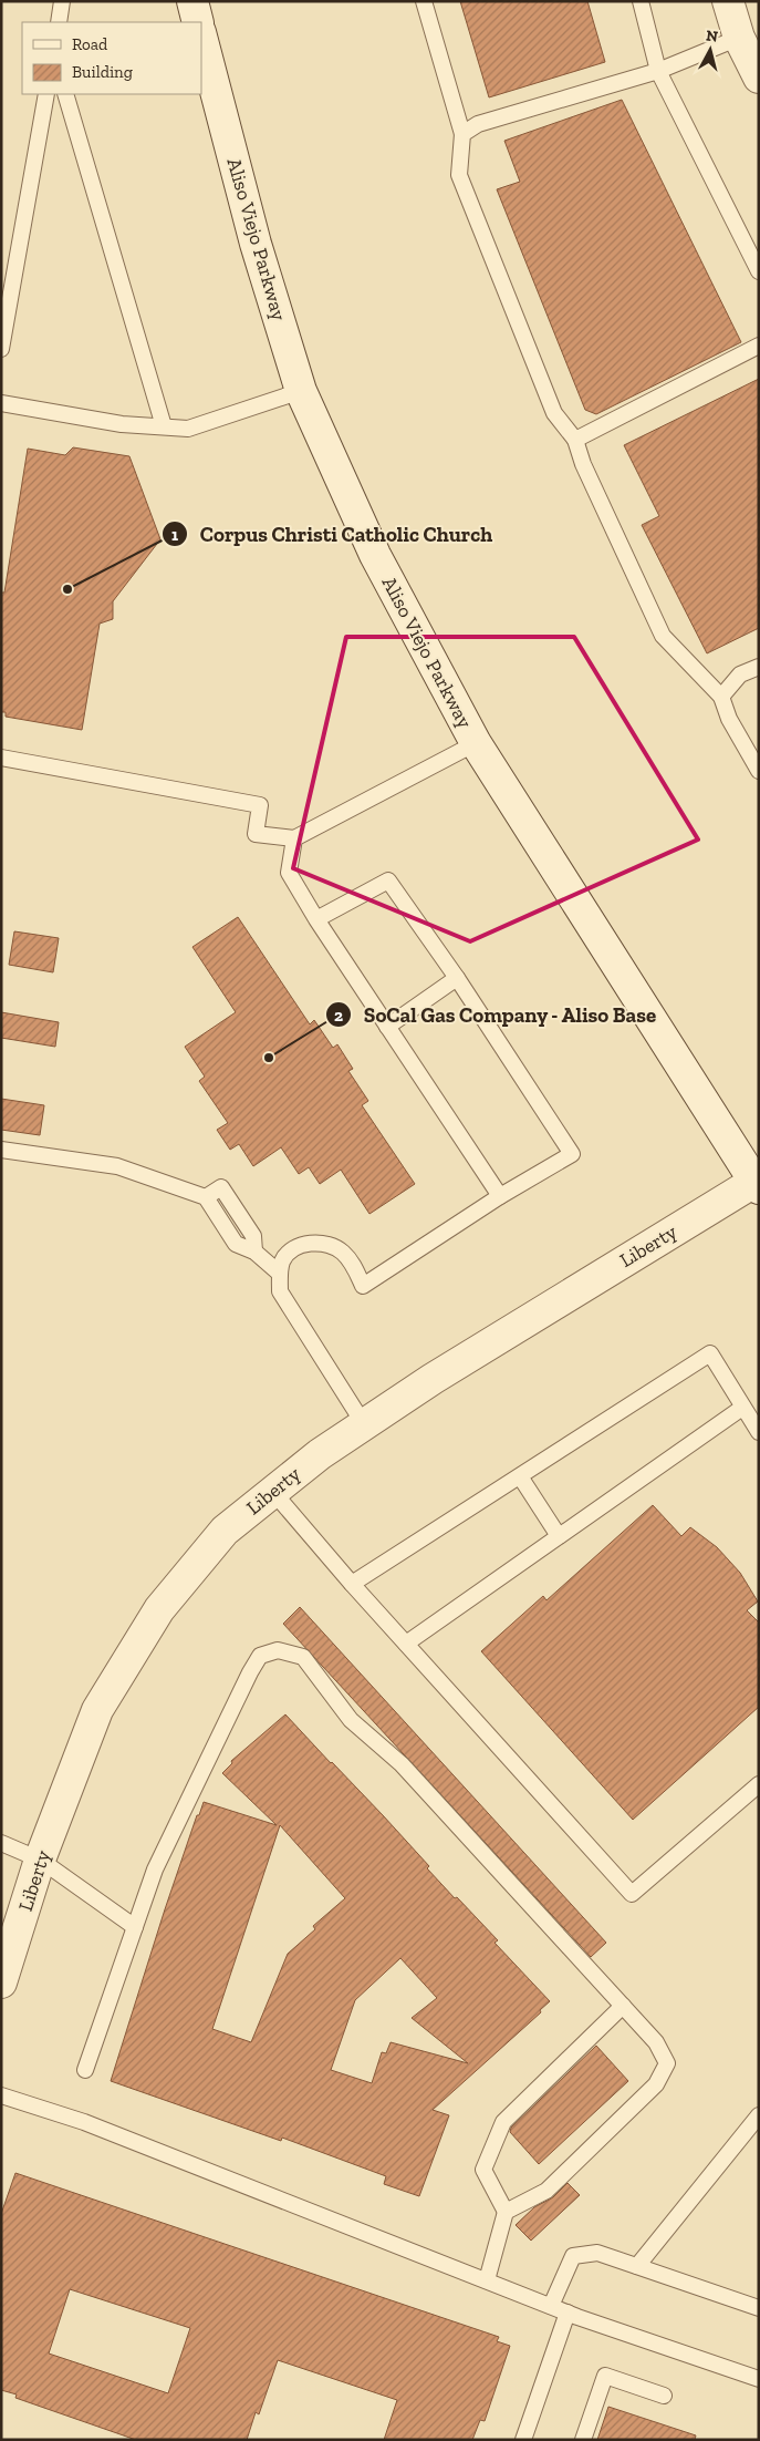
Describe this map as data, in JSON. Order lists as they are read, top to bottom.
{
  "streets": {
    "main road": ["Aliso Viejo Parkway", "Liberty"]
  },
  "crossings": [
    ["Aliso Viejo Parkway", "Liberty"]
  ],
  "places": ["Corpus Christi Catholic Church", "SoCal Gas Company - Aliso Base"],
  "legend": ["Road", "Building"],
  "north": "top"
}
